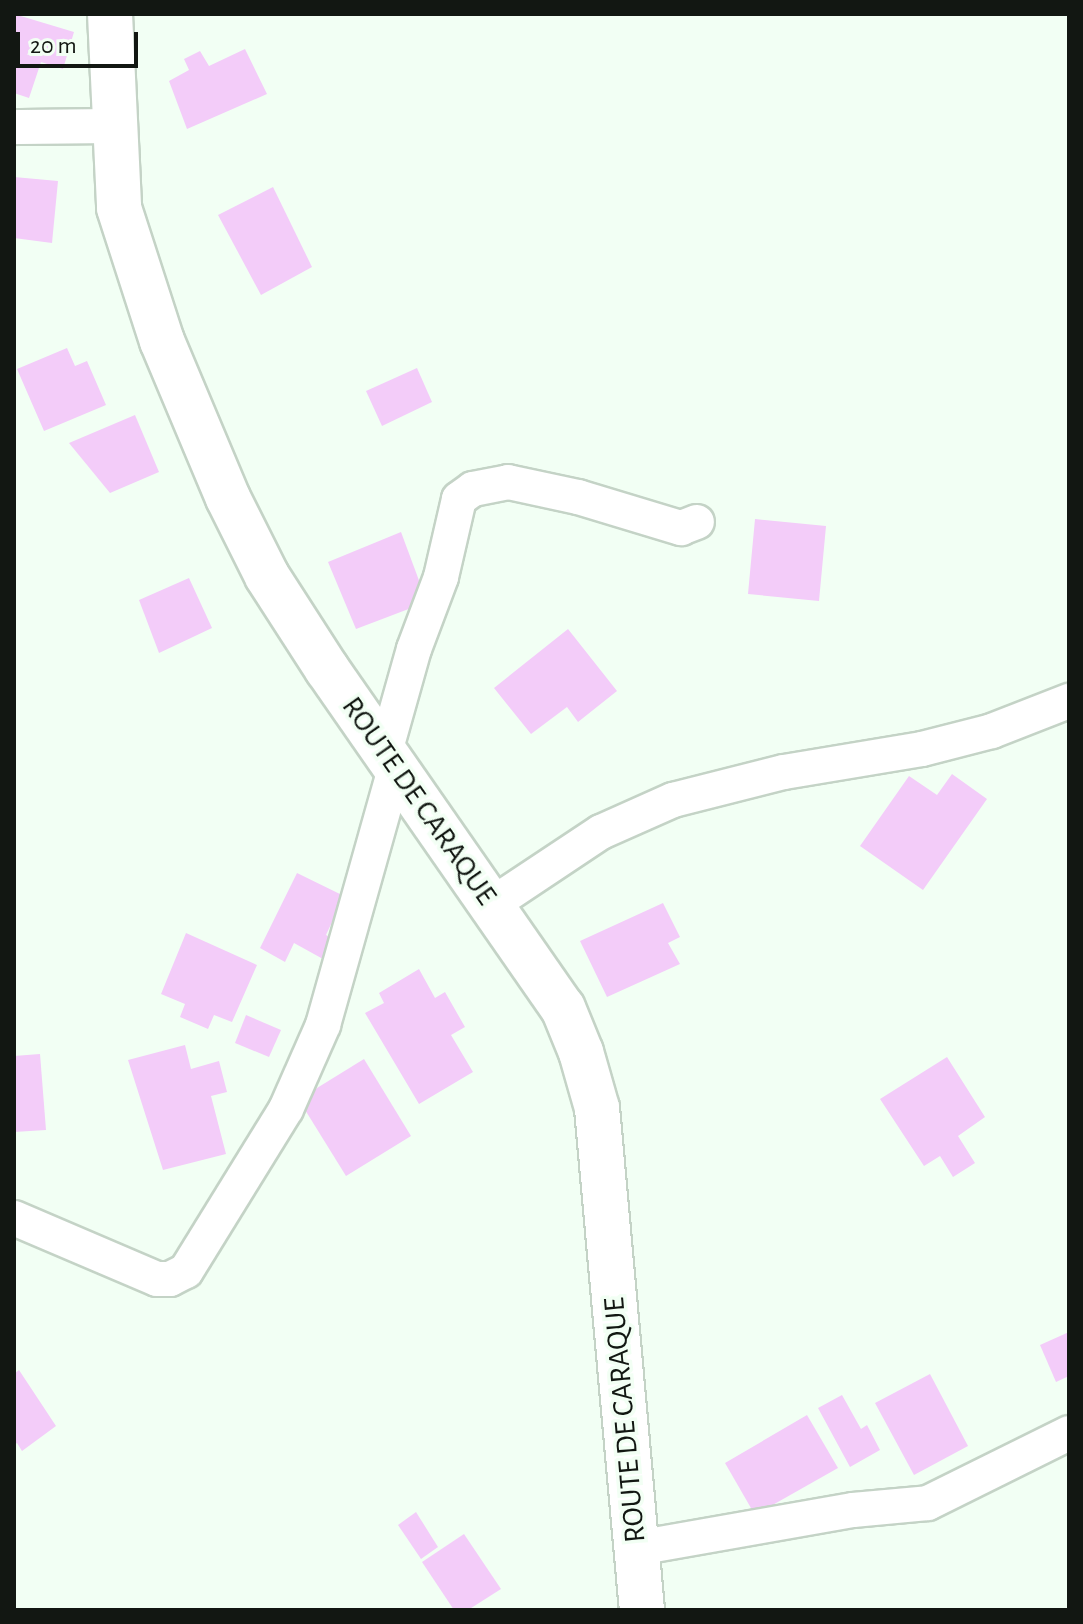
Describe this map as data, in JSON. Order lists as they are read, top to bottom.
{
  "streets": {
    "street": ["ROUTE DE CARAQUE"]
  },
  "scale_bar": "20 m"
}
